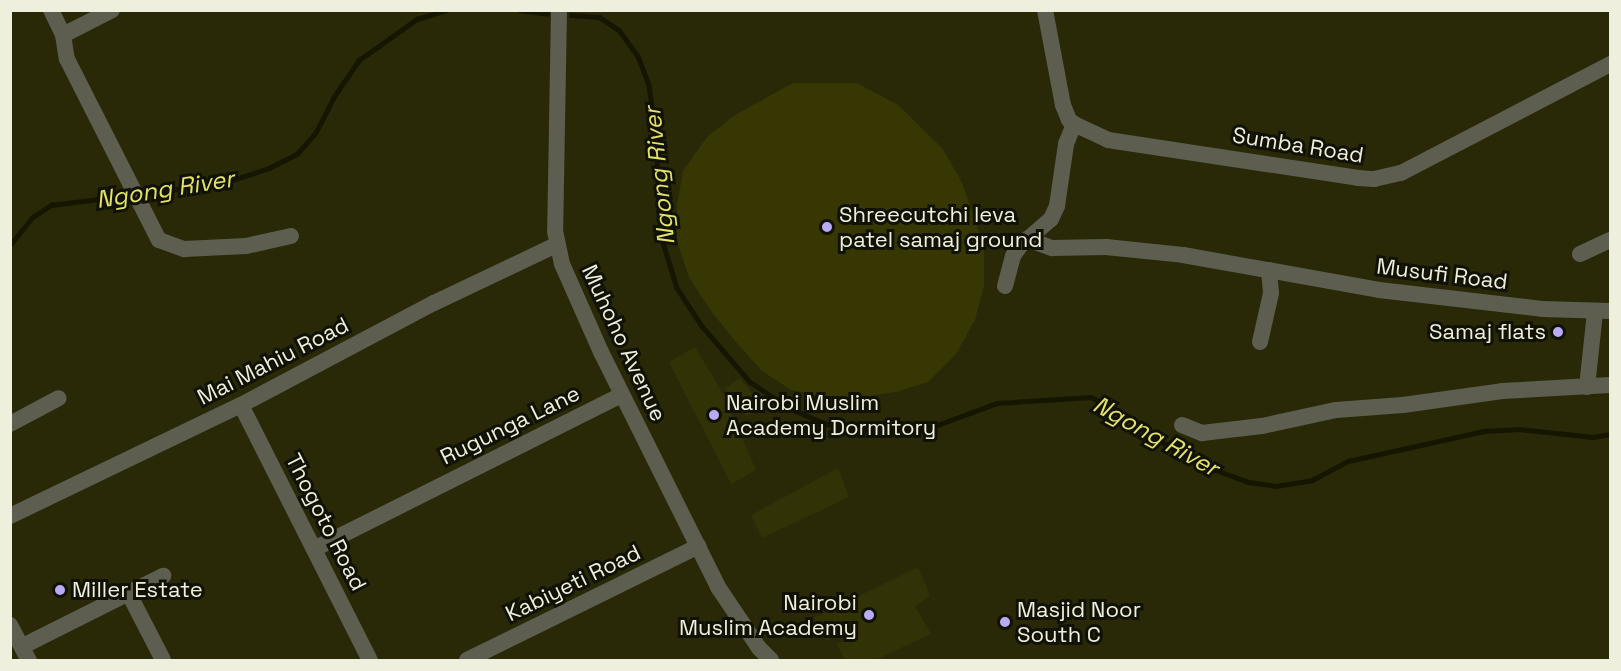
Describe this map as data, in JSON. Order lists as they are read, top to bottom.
{
  "streets": {
    "street": [
      "Sumba Road",
      "Musufi Road",
      "Muhoho Avenue",
      "Mai Mahiu Road",
      "Rugunga Lane",
      "Thogoto Road",
      "Kabiyeti Road"
    ]
  },
  "crossings": [
    ["Muhoho Avenue", "Mai Mahiu Road"],
    ["Muhoho Avenue", "Rugunga Lane"],
    ["Muhoho Avenue", "Kabiyeti Road"],
    ["Mai Mahiu Road", "Thogoto Road"],
    ["Rugunga Lane", "Thogoto Road"]
  ],
  "water": ["Ngong River"],
  "places": [
    "Shreecutchi leva patel samaj ground",
    "Samaj flats",
    "Nairobi Muslim Academy Dormitory",
    "Miller Estate",
    "Nairobi Muslim Academy",
    "Masjid Noor South C"
  ]
}
